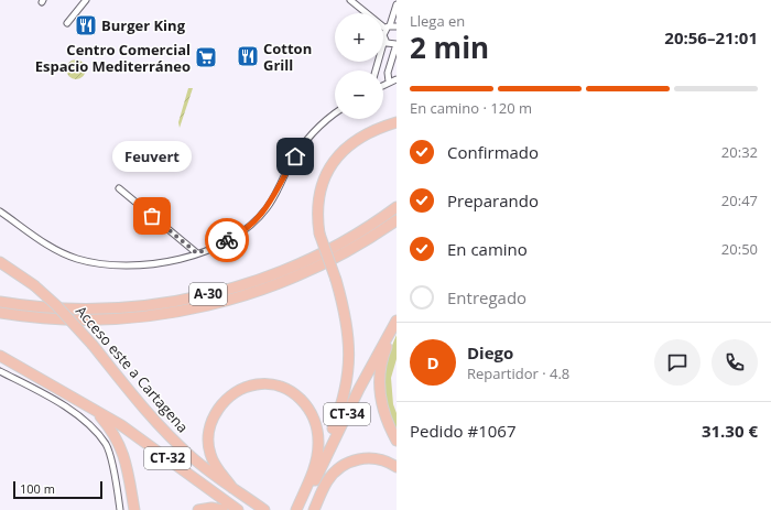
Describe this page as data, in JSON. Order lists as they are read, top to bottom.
{
  "streets": {
    "highway": [
      "A-30",
      "Acceso este a Cartagena",
      "CT-34",
      "CT-32"
    ]
  },
  "places": {
    "restaurant": ["Burger King", "Cotton Grill"],
    "supermarket": ["Centro Comercial Espacio Mediterráneo"],
    "other": ["Feuvert"]
  },
  "scale_bar": "100 m",
  "page": {
    "heading": ["2 min", "Llega en", "20:56–21:01"],
    "panel": [
      "Diego",
      "Repartidor · 4.8",
      "Pedido #1067",
      "31.30 €"
    ],
    "map_buttons": ["+", "−"],
    "bar": "En camino · 120 m",
    "list": [
      ["Confirmado", "20:32"],
      ["Preparando", "20:47"],
      ["En camino", "20:50"],
      "Entregado"
    ],
    "bubble": "Feuvert",
    "round": "D",
    "scale": "100 m"
  }
}
